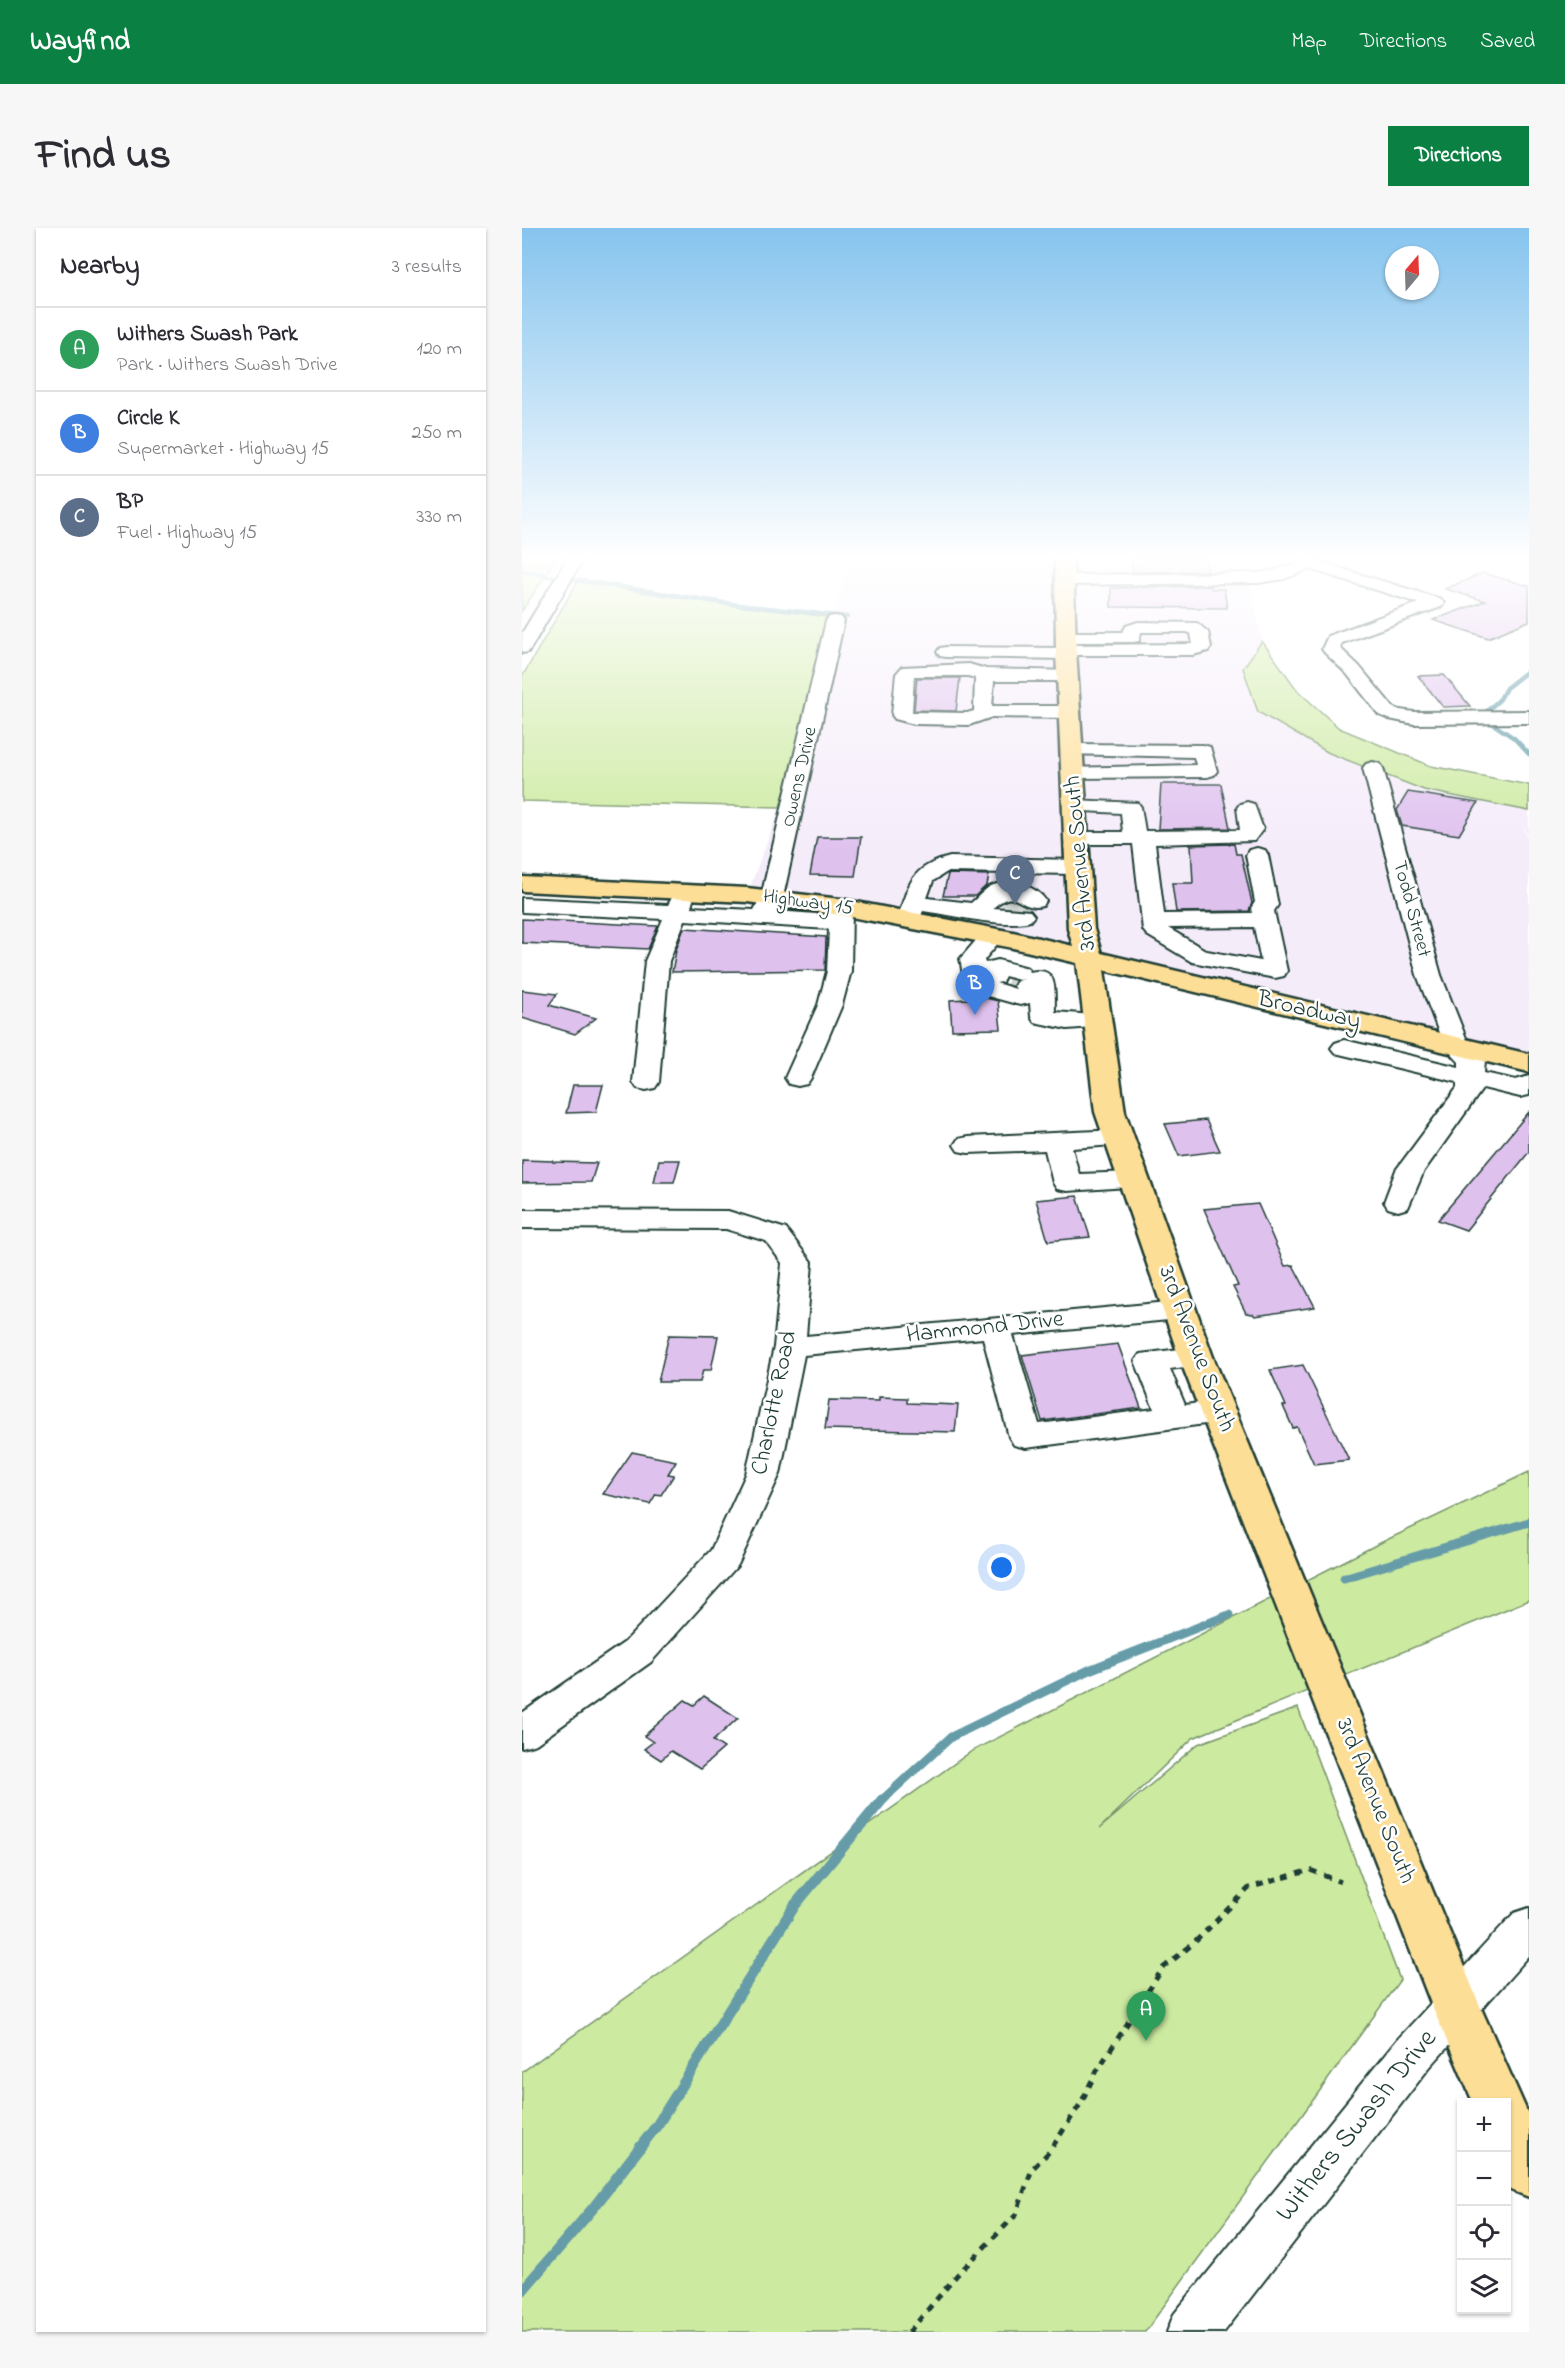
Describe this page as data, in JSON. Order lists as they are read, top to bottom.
{
  "streets": {
    "main road": ["3rd Avenue South", "Highway 15", "Broadway"],
    "street": [
      "Owens Drive",
      "Todd Street",
      "Hammond Drive",
      "Charlotte Road",
      "Withers Swash Drive"
    ]
  },
  "crossings": [
    ["Owens Drive", "Highway 15"],
    ["3rd Avenue South", "Highway 15"],
    ["3rd Avenue South", "Broadway"],
    ["3rd Avenue South", "Hammond Drive"],
    ["3rd Avenue South", "Withers Swash Drive"],
    ["Highway 15", "Broadway"],
    ["Todd Street", "Broadway"],
    ["Hammond Drive", "Charlotte Road"]
  ],
  "north": "top",
  "page": {
    "header": "Wayfind",
    "nav": ["Map", "Directions", "Saved"],
    "title": "Find us",
    "buttons": "Directions",
    "heading": ["Nearby", "3 results"],
    "list": [
      {
        "mark": "A",
        "name": "Withers Swash Park",
        "note": "Park · Withers Swash Drive",
        "value": "120 m"
      },
      {
        "mark": "B",
        "name": "Circle K",
        "note": "Supermarket · Highway 15",
        "value": "250 m"
      },
      {
        "mark": "C",
        "name": "BP",
        "note": "Fuel · Highway 15",
        "value": "330 m"
      }
    ],
    "pins": ["C", "B", "A"],
    "map_buttons": ["+", "−"]
  }
}
